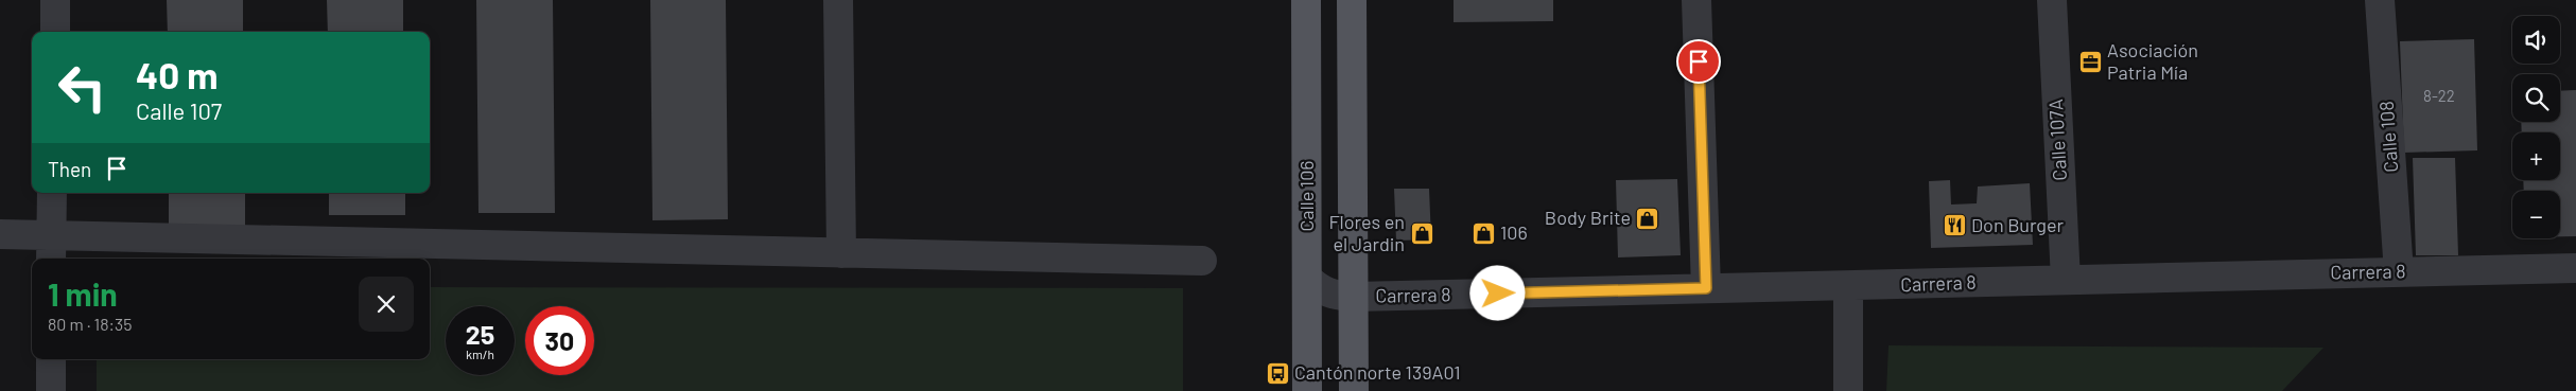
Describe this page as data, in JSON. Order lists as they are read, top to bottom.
{
  "streets": {
    "main road": ["Calle 106"],
    "street": ["Calle 108", "Calle 107A", "Carrera 8"]
  },
  "crossings": [
    ["Calle 108", "Carrera 8"],
    ["Calle 107A", "Carrera 8"],
    ["Calle 106", "Carrera 8"]
  ],
  "places": {
    "office": ["Asociación Patria Mía"],
    "shop": ["Body Brite", "Flores en el Jardin", "106"],
    "restaurant": ["Don Burger"],
    "bus stop": ["Cantón norte 139A01"]
  },
  "house_numbers": ["8-22"],
  "page": {
    "map_buttons": ["+", "−"],
    "turn": ["40 m", "Calle 107"],
    "then": "Then",
    "heading": ["1 min", "80 m · 18:35"],
    "speed": "25 km/h",
    "limit": "30"
  }
}
